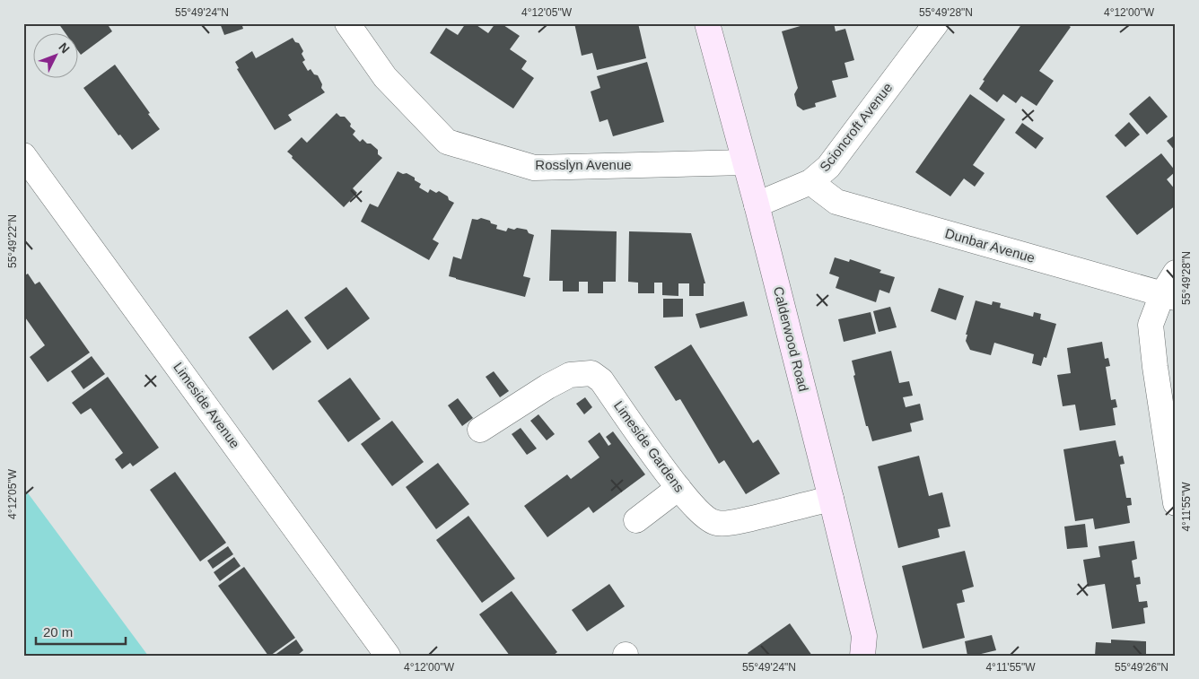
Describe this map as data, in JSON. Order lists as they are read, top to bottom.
{
  "streets": {
    "street": [
      "Scioncroft Avenue",
      "Rosslyn Avenue",
      "Dunbar Avenue",
      "Calderwood Road",
      "Limeside Avenue",
      "Limeside Gardens"
    ]
  },
  "crossings": [
    ["Scioncroft Avenue", "Dunbar Avenue"],
    ["Scioncroft Avenue", "Calderwood Road"],
    ["Rosslyn Avenue", "Calderwood Road"],
    ["Calderwood Road", "Limeside Gardens"]
  ],
  "scale_bar": "20 m",
  "north": "top right",
  "coordinates": [
    "55°49'24\"N",
    "4°12'05\"W",
    "55°49'28\"N",
    "4°12'00\"W",
    "55°49'22\"N",
    "4°11'55\"W",
    "55°49'26\"N"
  ]
}
